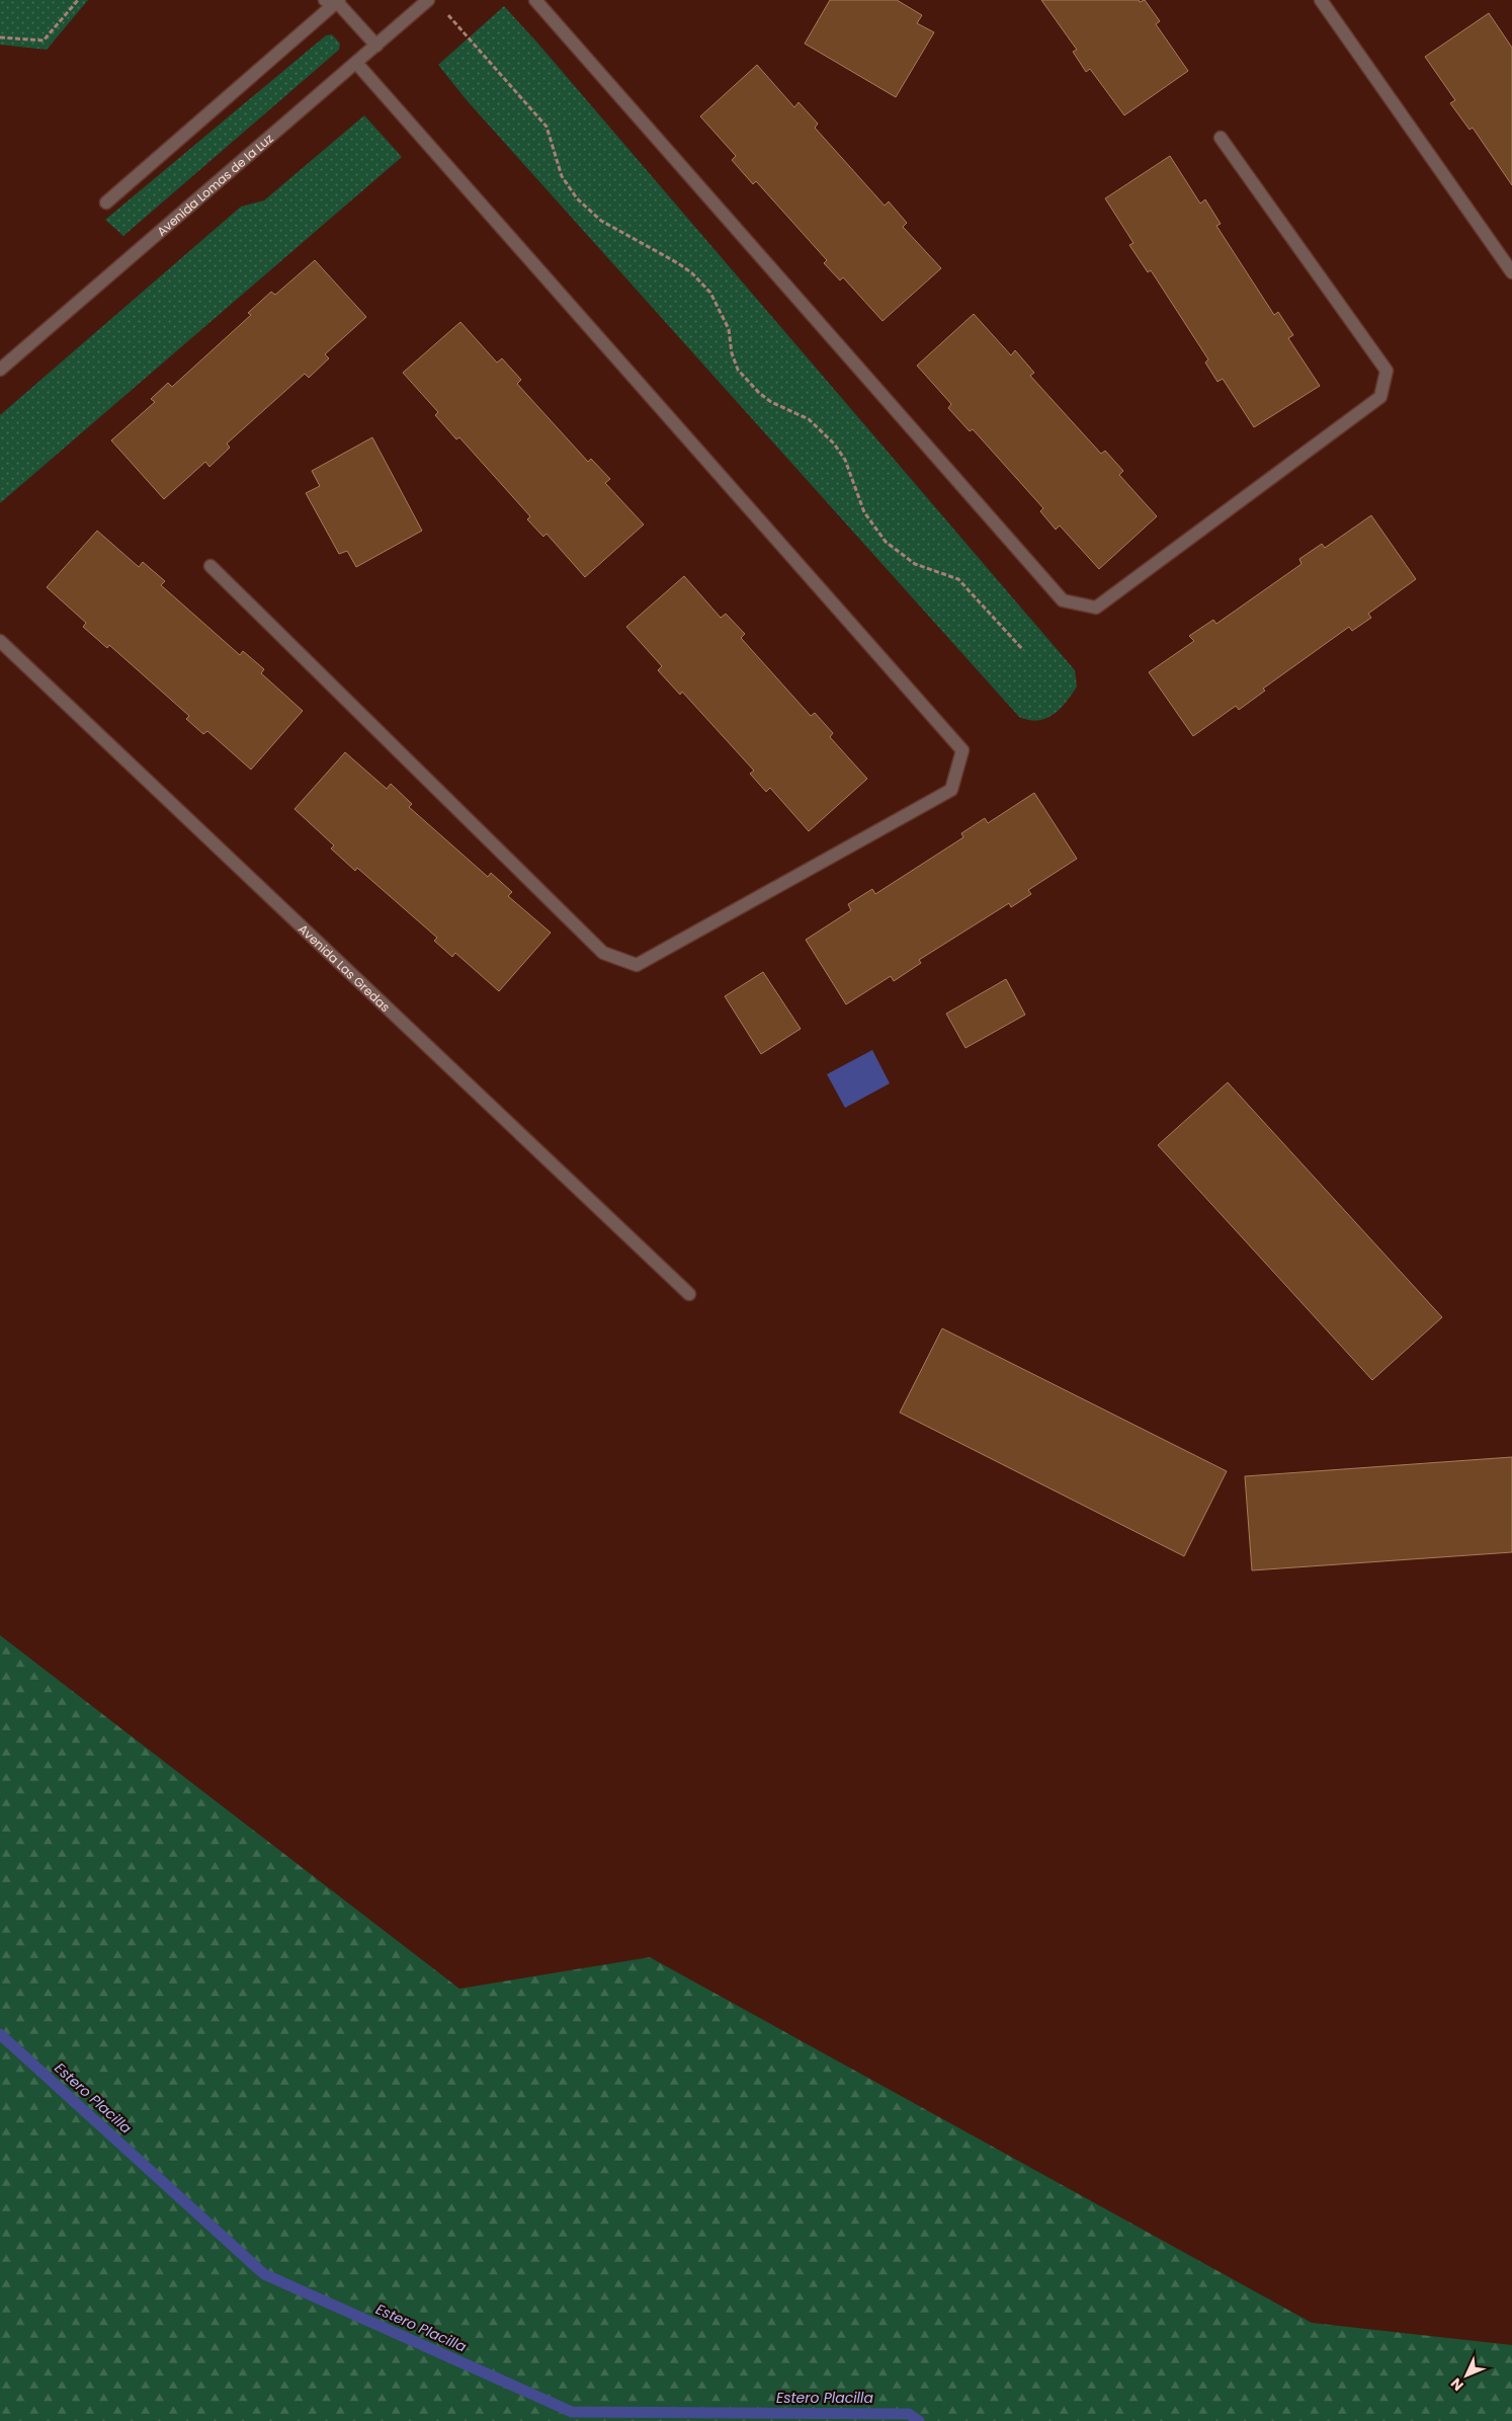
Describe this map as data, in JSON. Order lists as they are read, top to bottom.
{
  "streets": {
    "street": ["Avenida Lomas de la Luz", "Avenida Las Gredas"]
  },
  "water": ["Estero Placilla"],
  "north": "bottom left"
}
